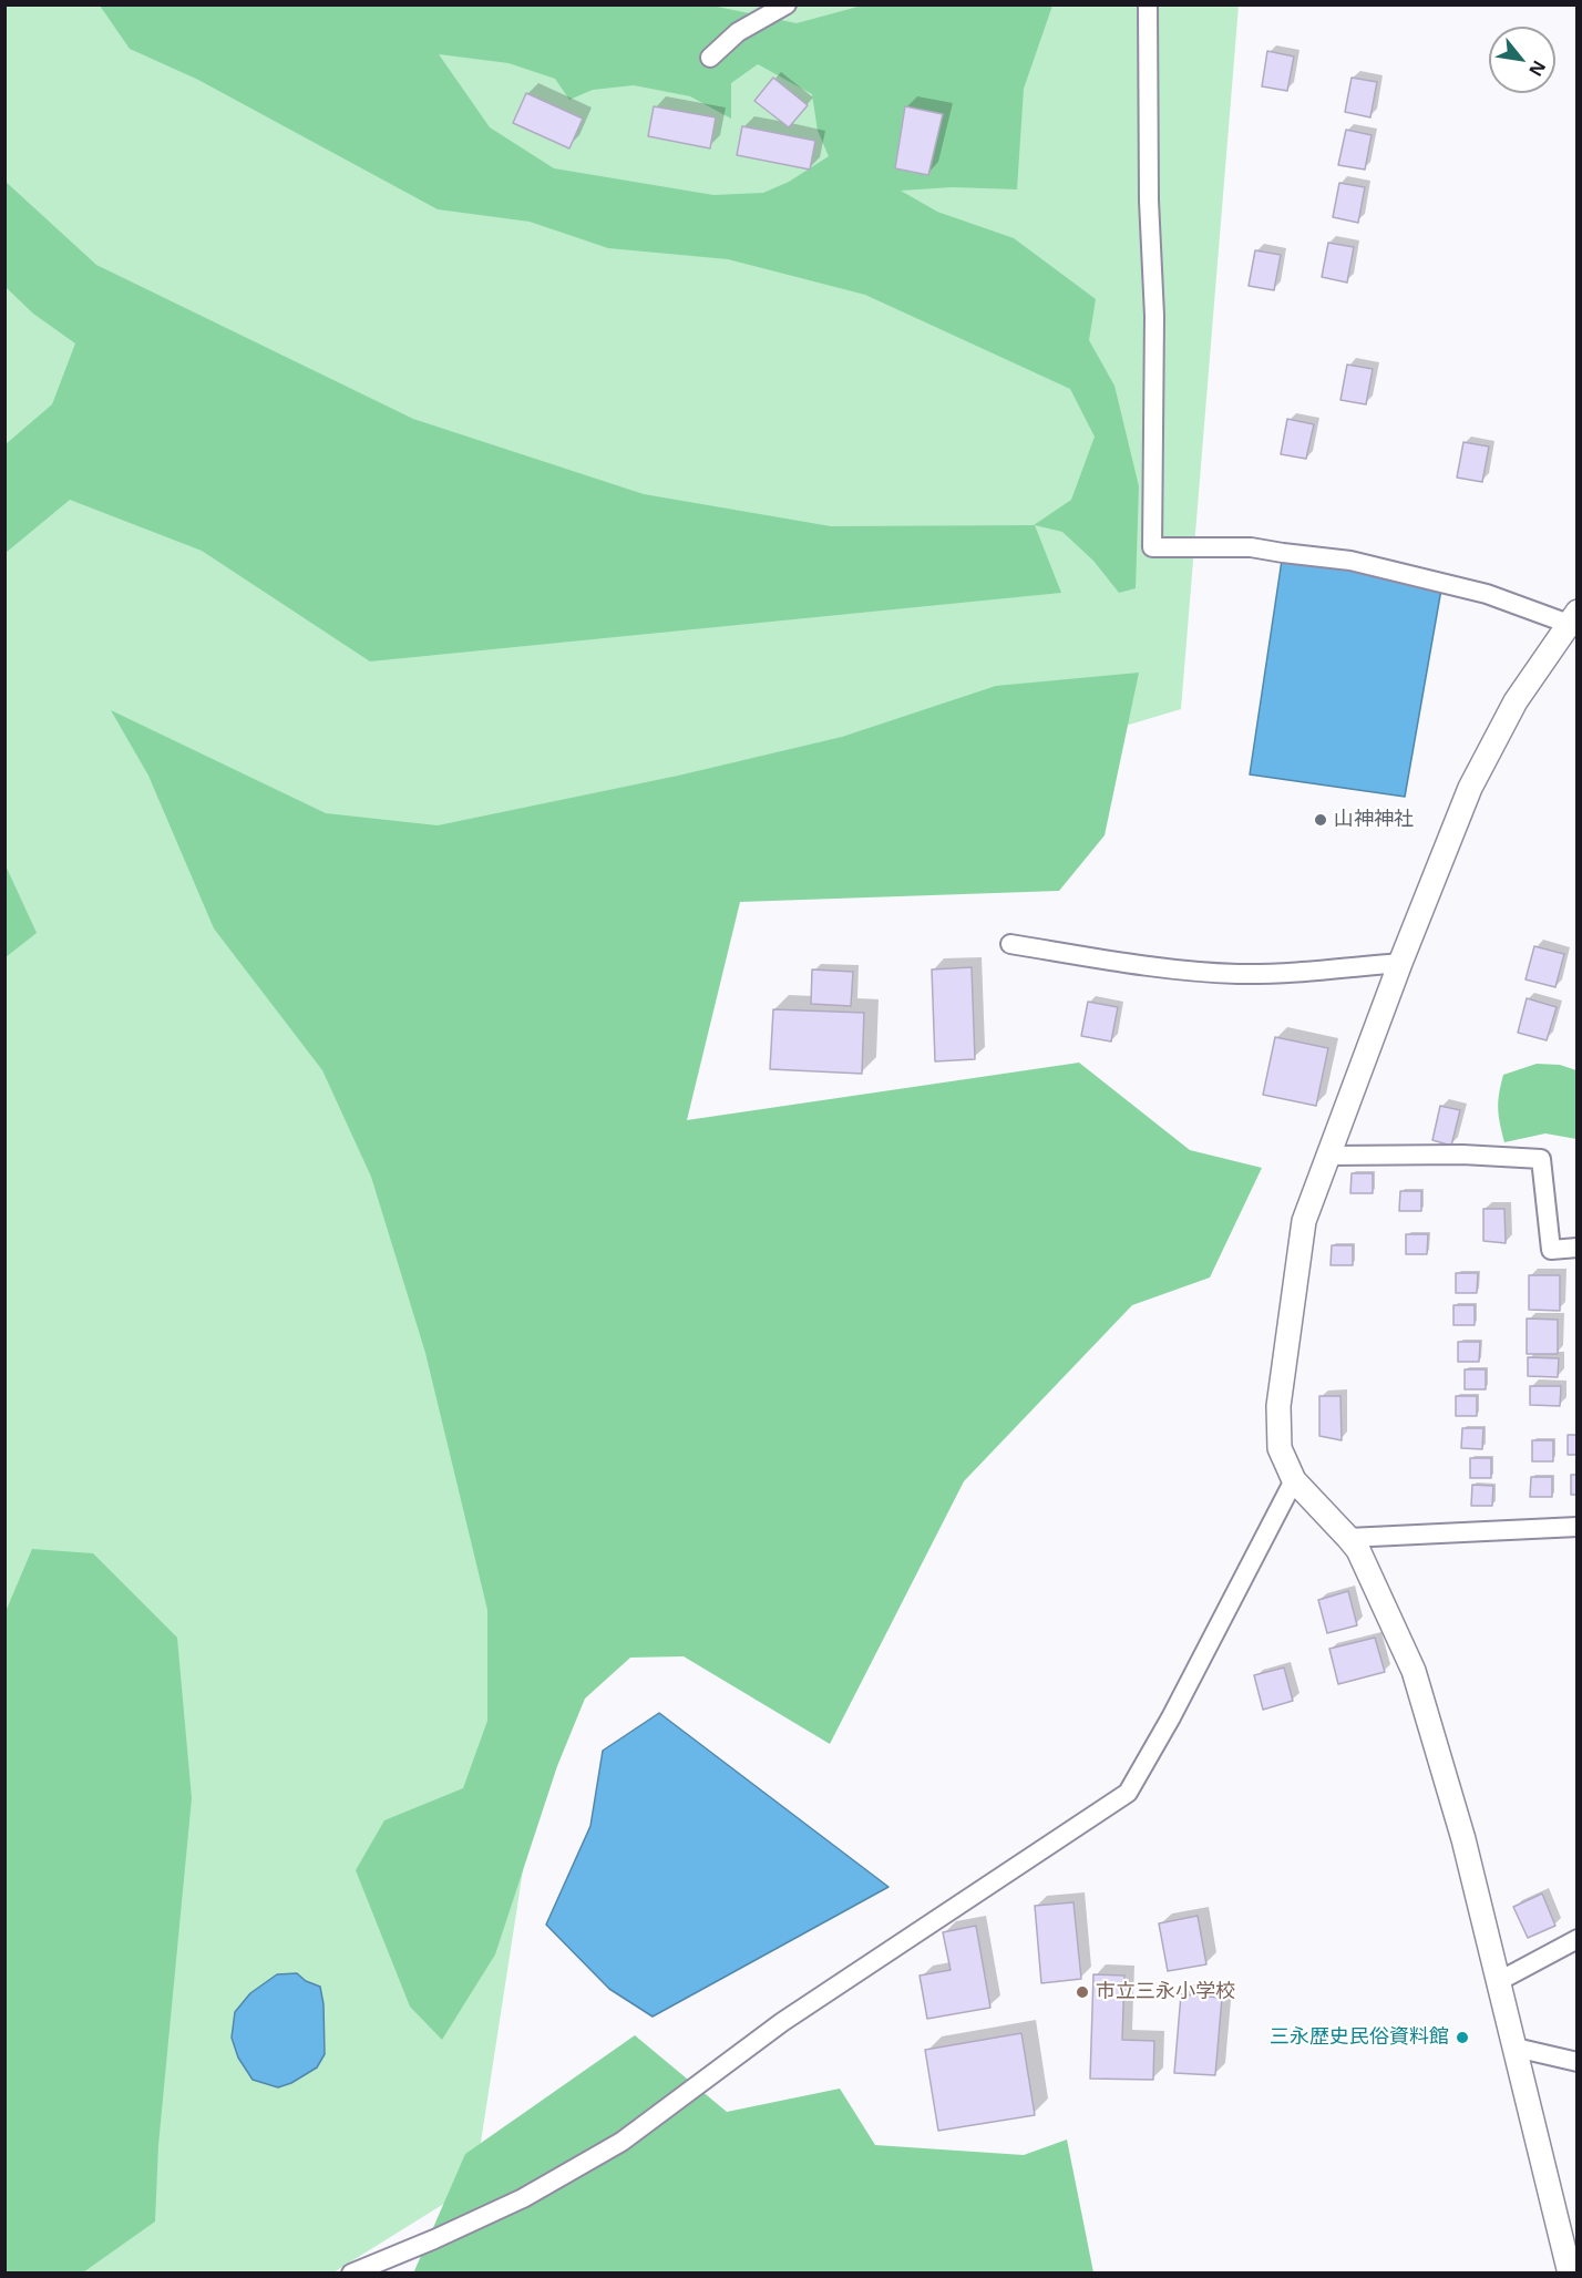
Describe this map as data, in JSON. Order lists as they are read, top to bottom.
{
  "places": ["山神神社", "市立三永小学校", "三永歴史民俗資料館"],
  "north": "bottom right"
}
